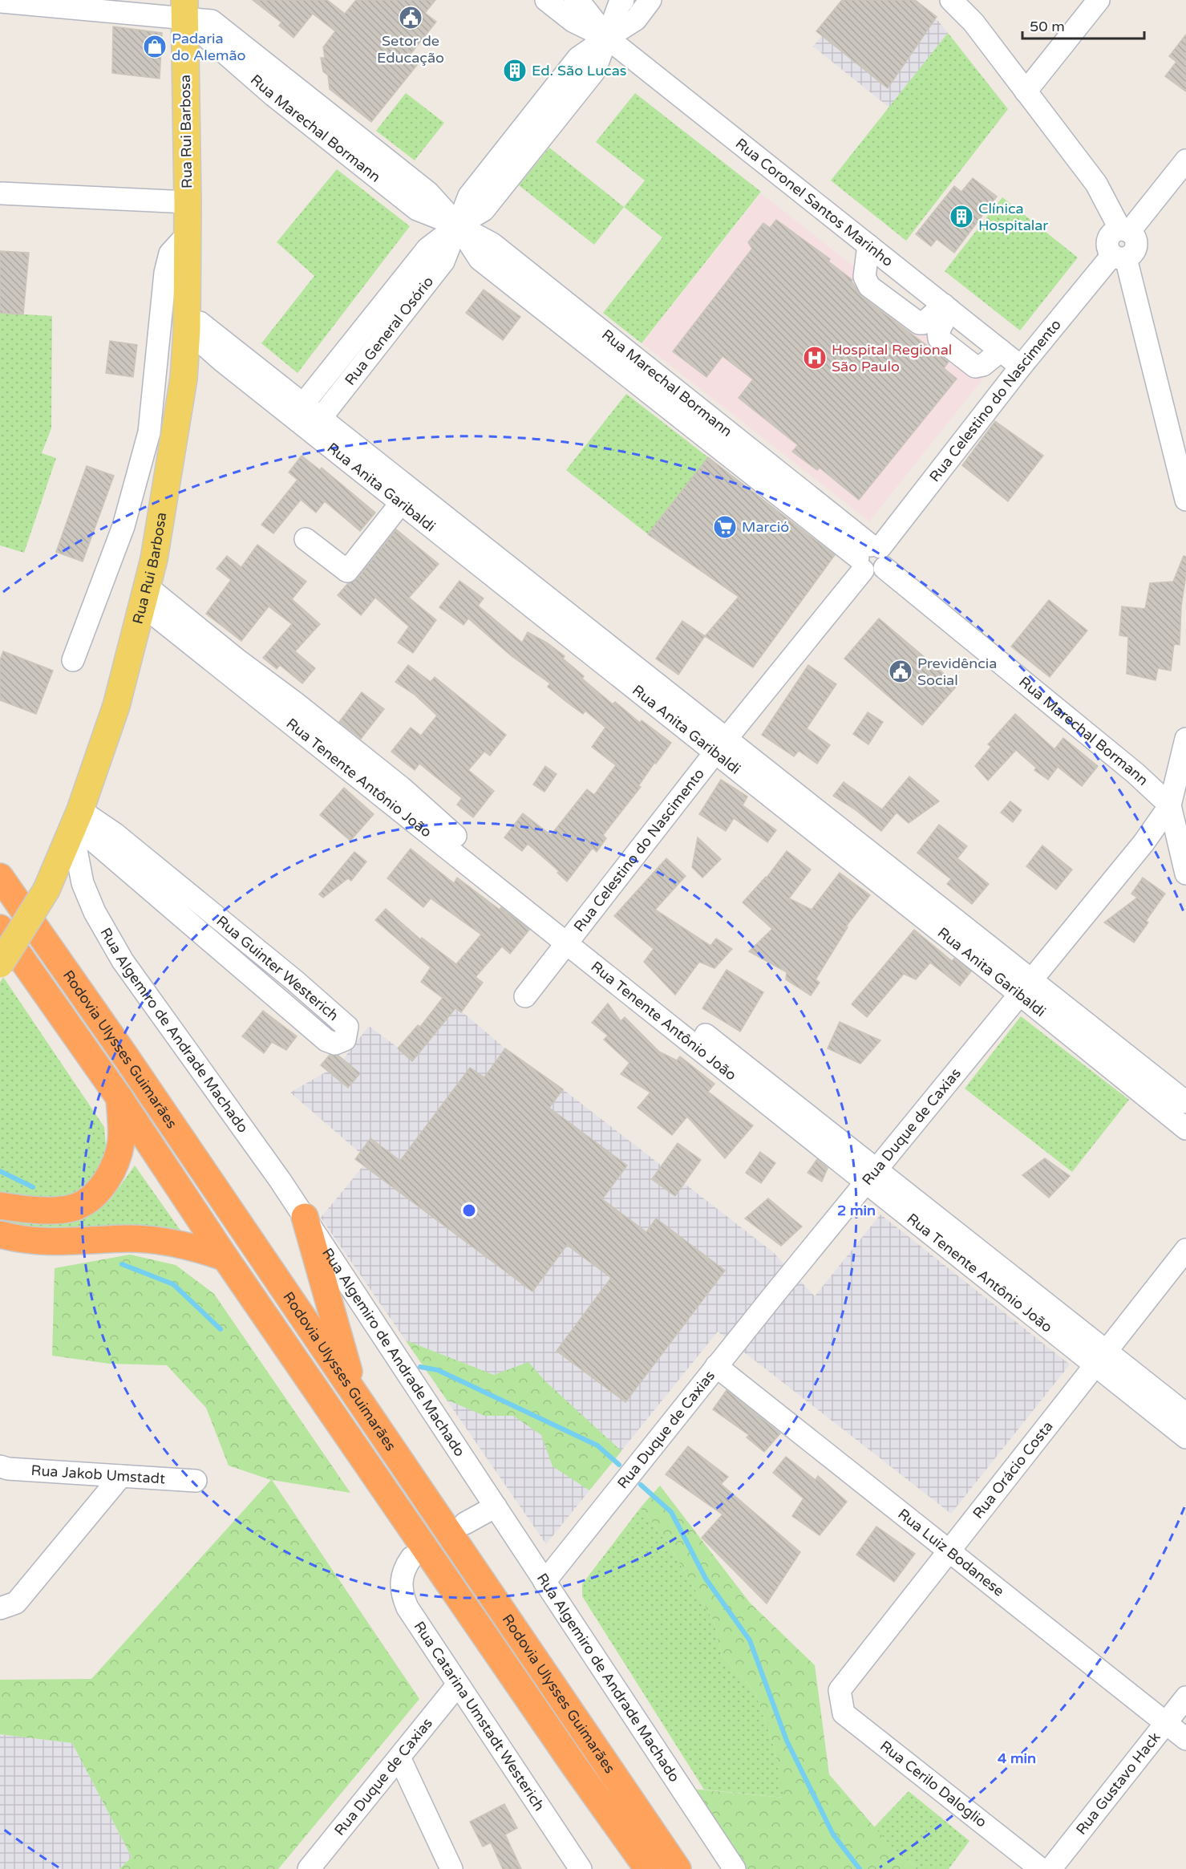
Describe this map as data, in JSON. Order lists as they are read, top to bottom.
{
  "streets": {
    "highway": ["Rodovia Ulysses Guimarães"],
    "main road": ["Rua Rui Barbosa"],
    "street": [
      "Rua Marechal Bormann",
      "Rua Coronel Santos Marinho",
      "Rua General Osório",
      "Rua Celestino do Nascimento",
      "Rua Anita Garibaldi",
      "Rua Tenente Antônio João",
      "Rua Guinter Westerich",
      "Rua Algemiro de Andrade Machado",
      "Rua Duque de Caxias",
      "Rua Orácio Costa",
      "Rua Jakob Umstadt",
      "Rua Luiz Bodanese",
      "Rua Catarina Umstadt Westerich",
      "Rua Gustavo Hack",
      "Rua Cerilo Daloglio"
    ]
  },
  "crossings": [
    ["Rua Marechal Bormann", "Rua Rui Barbosa"],
    ["Rua Marechal Bormann", "Rua General Osório"],
    ["Rua Marechal Bormann", "Rua Celestino do Nascimento"],
    ["Rua Marechal Bormann", "Rua Duque de Caxias"],
    ["Rua Rui Barbosa", "Rua Anita Garibaldi"],
    ["Rua Rui Barbosa", "Rua Tenente Antônio João"],
    ["Rua Rui Barbosa", "Rua Guinter Westerich"],
    ["Rua Rui Barbosa", "Rua Algemiro de Andrade Machado"],
    ["Rua Coronel Santos Marinho", "Rua Celestino do Nascimento"],
    ["Rua General Osório", "Rua Anita Garibaldi"],
    ["Rua Celestino do Nascimento", "Rua Anita Garibaldi"],
    ["Rua Celestino do Nascimento", "Rua Tenente Antônio João"],
    ["Rua Anita Garibaldi", "Rua Duque de Caxias"],
    ["Rua Tenente Antônio João", "Rua Duque de Caxias"],
    ["Rua Tenente Antônio João", "Rua Orácio Costa"],
    ["Rua Guinter Westerich", "Rua Algemiro de Andrade Machado"],
    ["Rua Algemiro de Andrade Machado", "Rua Duque de Caxias"],
    ["Rua Duque de Caxias", "Rua Luiz Bodanese"],
    ["Rua Duque de Caxias", "Rua Catarina Umstadt Westerich"],
    ["Rua Orácio Costa", "Rua Luiz Bodanese"],
    ["Rua Orácio Costa", "Rua Cerilo Daloglio"],
    ["Rua Luiz Bodanese", "Rua Gustavo Hack"]
  ],
  "places": {
    "public building": ["Setor de Educação", "Previdência Social"],
    "shop": ["Padaria do Alemão"],
    "building": ["Ed. São Lucas", "Clínica Hospitalar"],
    "hospital": ["Hospital Regional São Paulo"],
    "supermarket": ["Marció"]
  },
  "scale_bar": "50 m",
  "rings": ["2 min", "4 min"]
}
